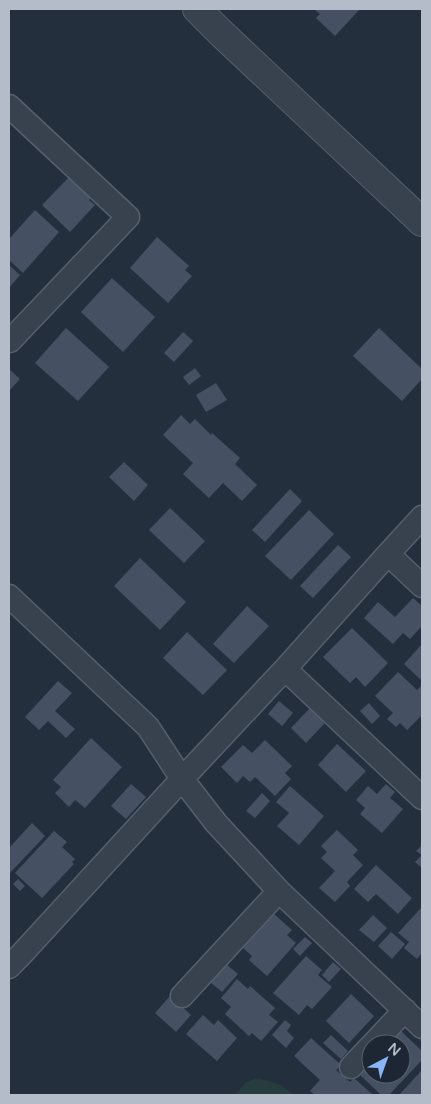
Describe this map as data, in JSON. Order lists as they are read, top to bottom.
{
  "north": "top right"
}
